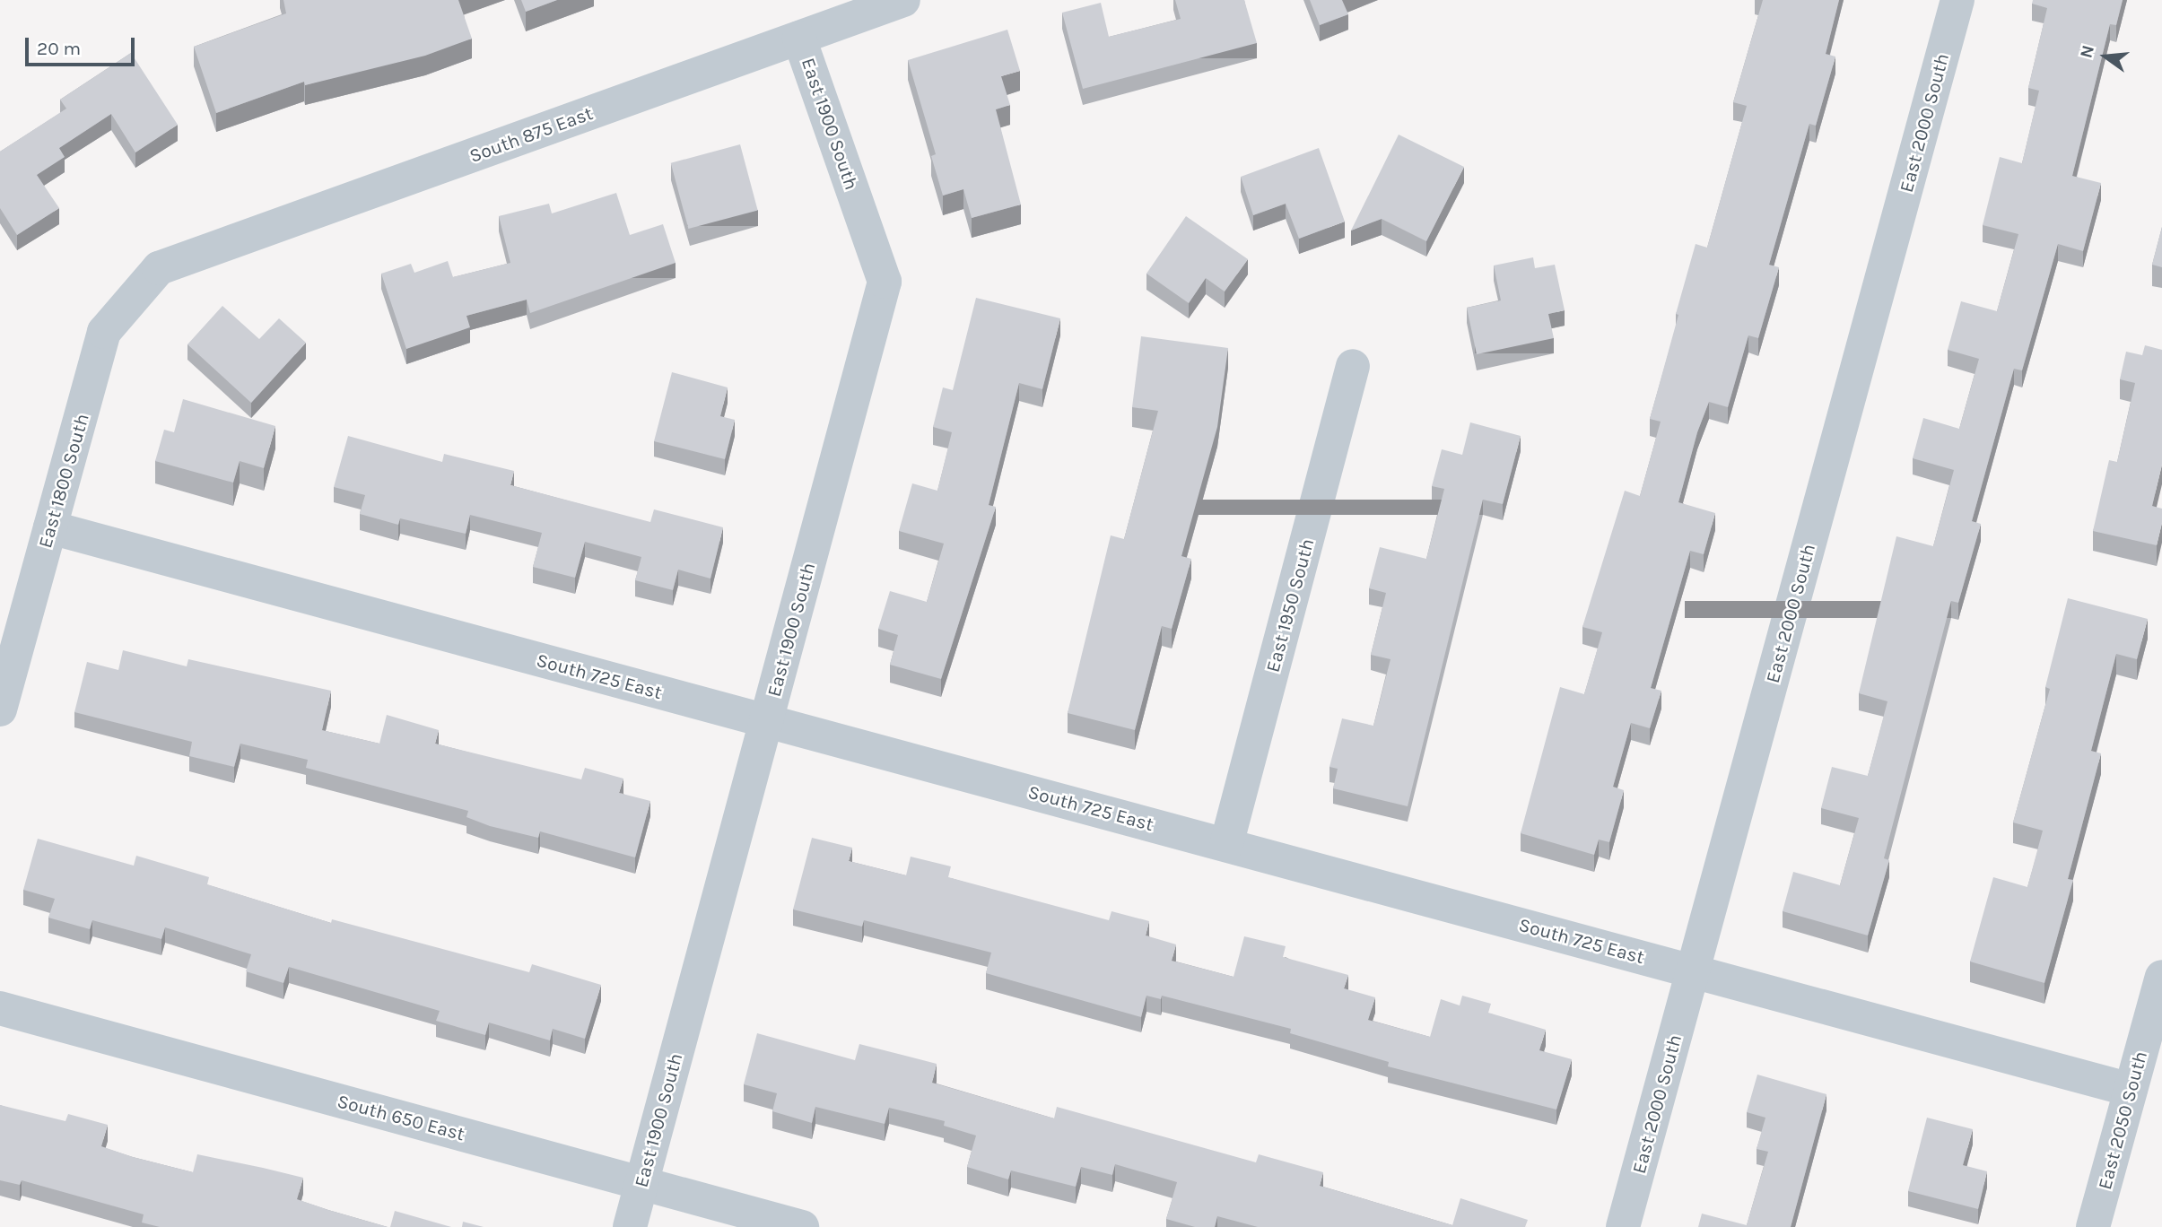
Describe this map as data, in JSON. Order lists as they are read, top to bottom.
{
  "streets": {
    "street": [
      "East 2000 South",
      "East 1900 South",
      "South 875 East",
      "East 1800 South",
      "East 1950 South",
      "South 725 East",
      "South 650 East",
      "East 2050 South"
    ]
  },
  "crossings": [
    ["East 2000 South", "South 725 East"],
    ["East 1900 South", "South 875 East"],
    ["East 1900 South", "South 725 East"],
    ["East 1900 South", "South 650 East"],
    ["South 875 East", "East 1800 South"],
    ["East 1800 South", "South 725 East"],
    ["East 1950 South", "South 725 East"],
    ["South 725 East", "East 2050 South"]
  ],
  "scale_bar": "20 m",
  "north": "left"
}
